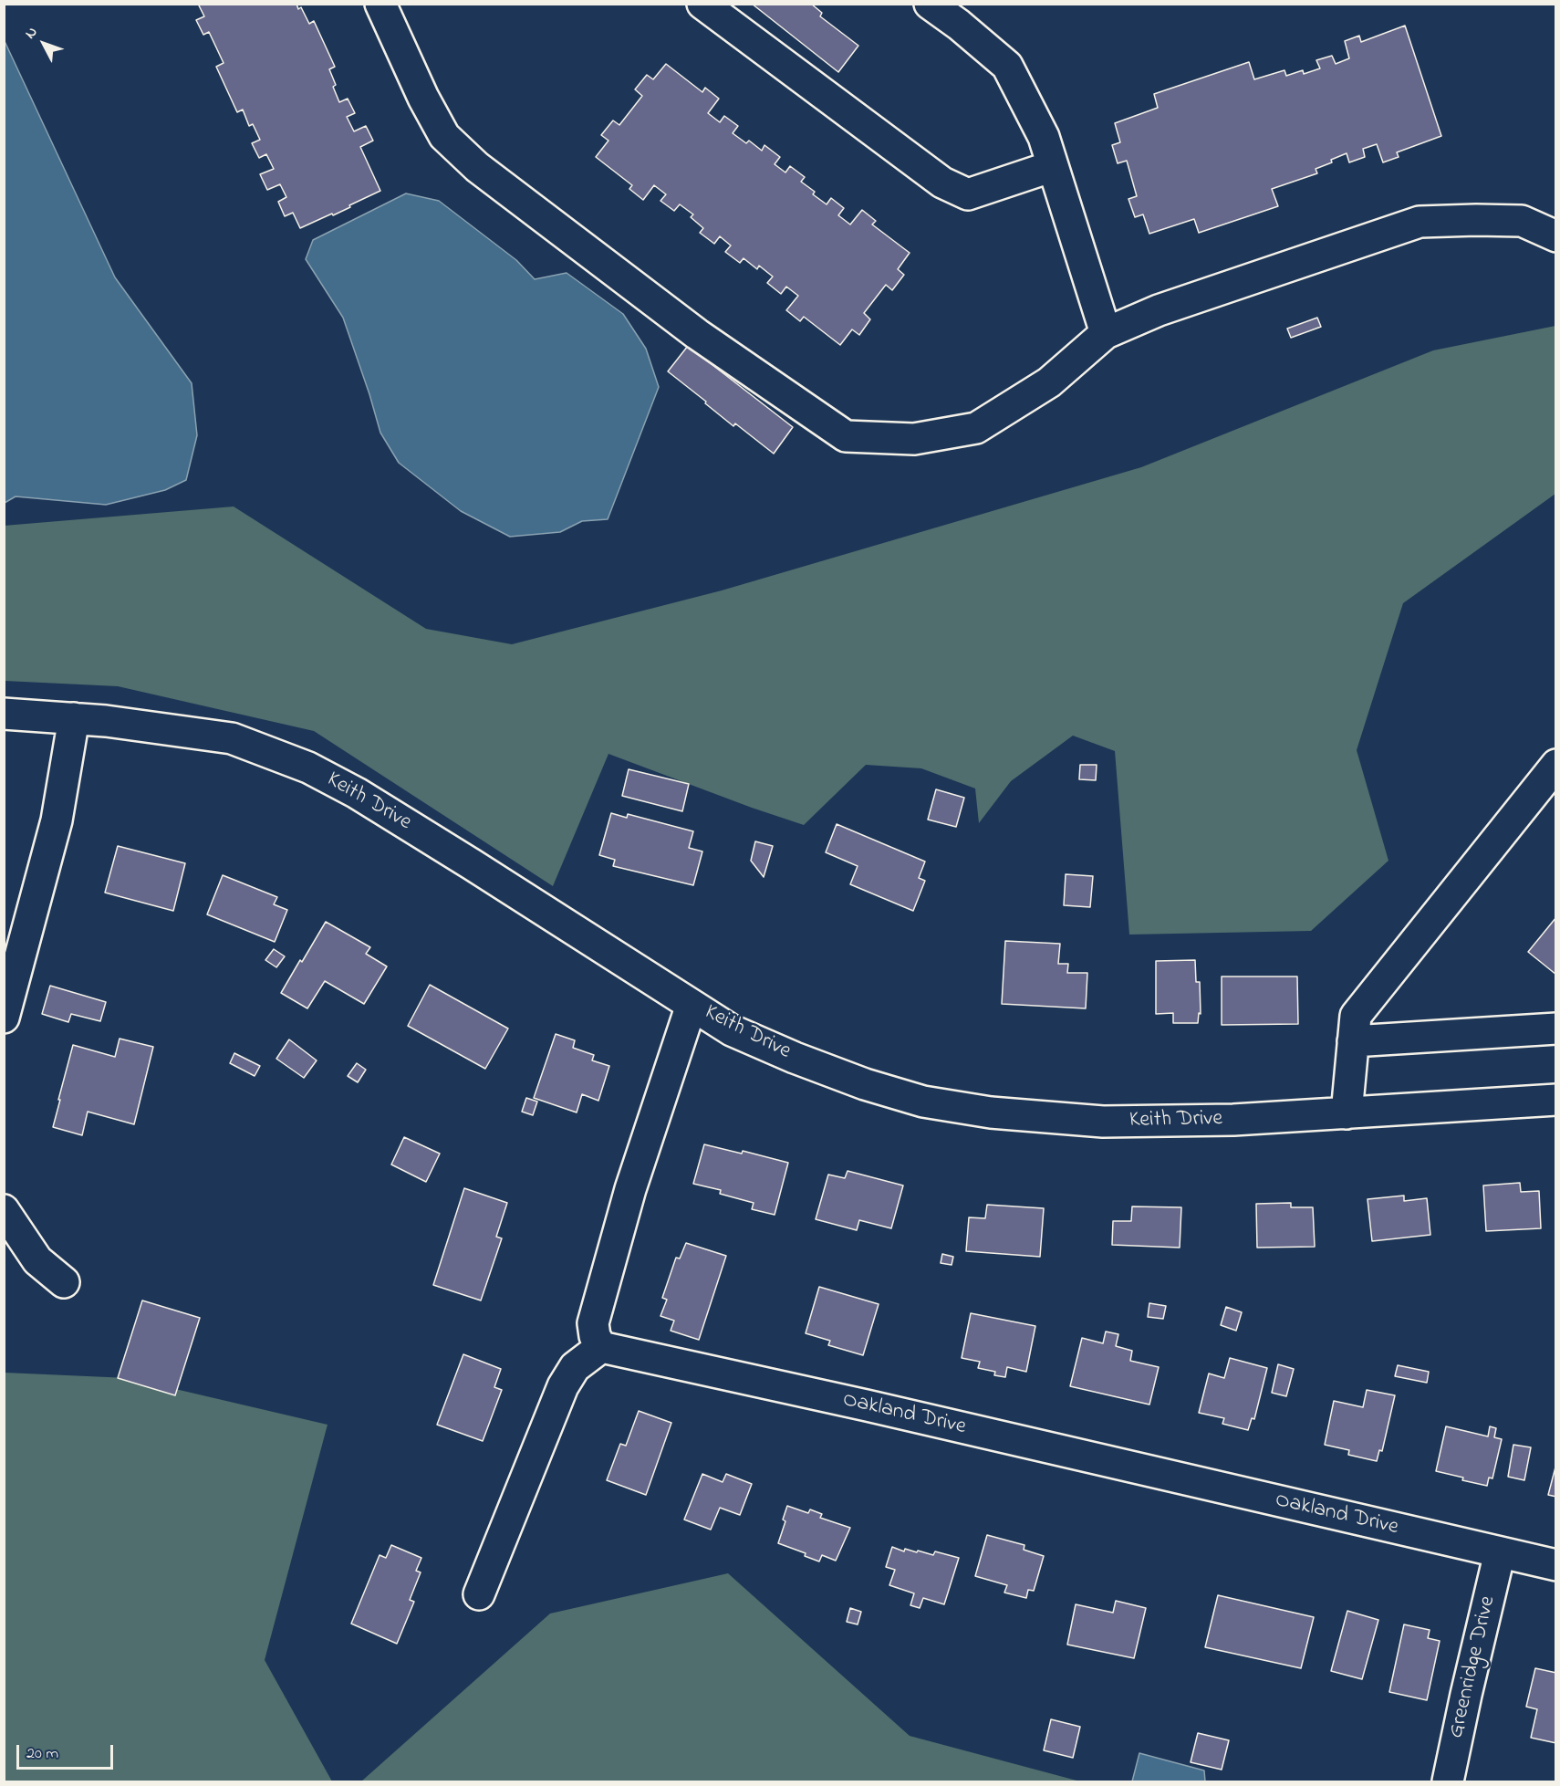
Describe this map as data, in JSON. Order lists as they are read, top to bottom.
{
  "streets": {
    "street": ["Keith Drive", "Oakland Drive", "Greenridge Drive"]
  },
  "crossings": [
    ["Oakland Drive", "Greenridge Drive"]
  ],
  "scale_bar": "20 m",
  "north": "top left"
}
